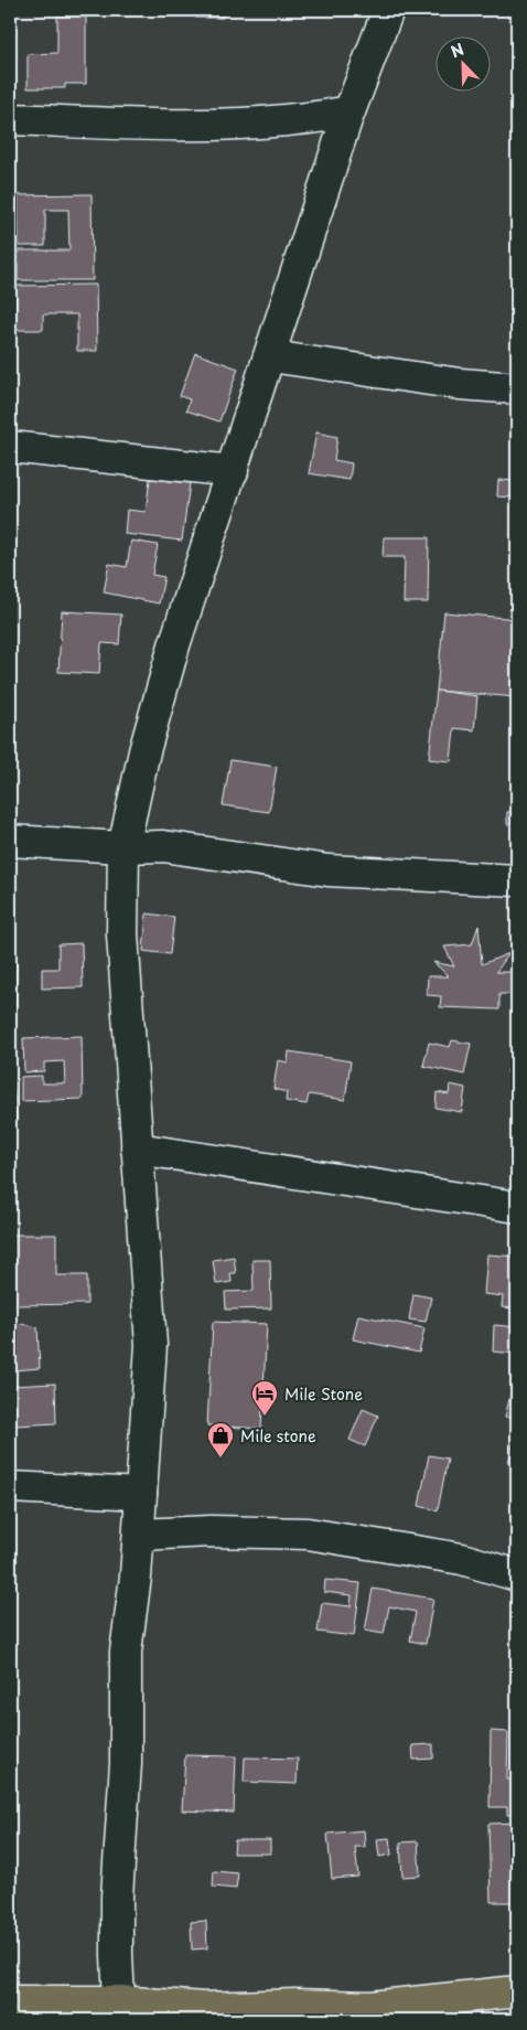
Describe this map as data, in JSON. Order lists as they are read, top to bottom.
{
  "places": {
    "hotel": ["Mile Stone"],
    "shop": ["Mile stone"]
  },
  "north": "top left"
}
